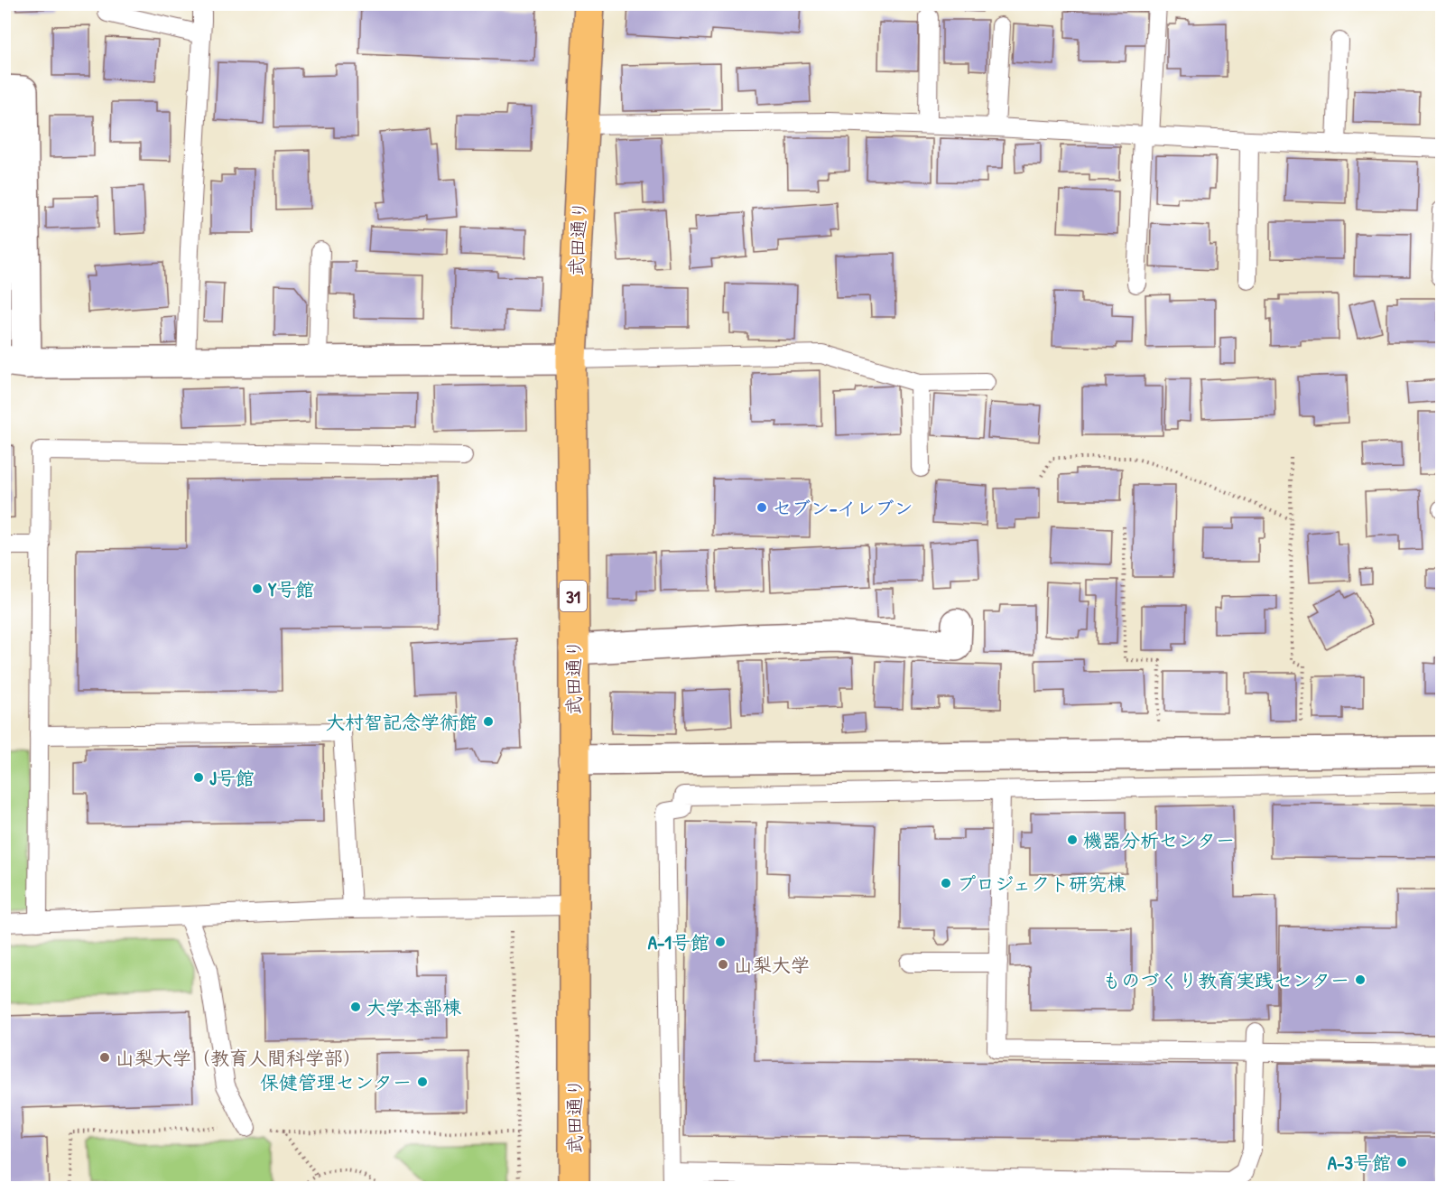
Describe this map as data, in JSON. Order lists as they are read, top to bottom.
{
  "streets": {
    "main road": ["武田通り", "31"]
  },
  "places": [
    "セブン-イレブン",
    "Y号館",
    "大村智記念学術館",
    "J号館",
    "機器分析センター",
    "プロジェクト研究棟",
    "A-1号館",
    "山梨大学",
    "ものづくり教育実践センター",
    "大学本部棟",
    "山梨大学（教育人間科学部）",
    "保健管理センター",
    "A-3号館"
  ]
}
